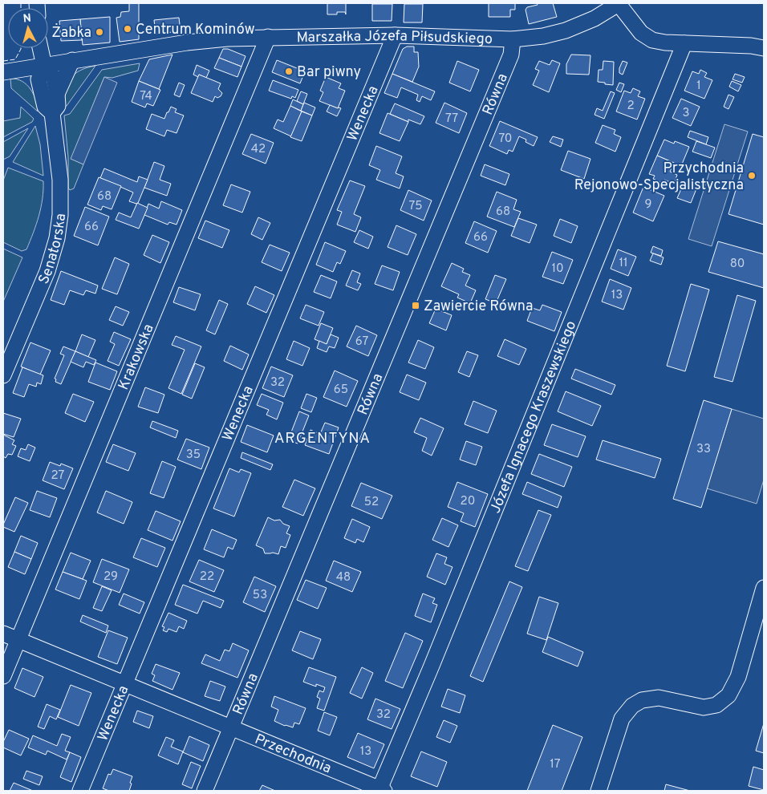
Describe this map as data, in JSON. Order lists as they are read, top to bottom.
{
  "streets": {
    "street": [
      "Marszałka Józefa Piłsudskiego",
      "Równa",
      "Wenecka",
      "Senatorska",
      "Krakowska",
      "Józefa Ignacego Kraszewskiego",
      "Przechodnia"
    ]
  },
  "crossings": [
    ["Marszałka Józefa Piłsudskiego", "Równa"],
    ["Marszałka Józefa Piłsudskiego", "Wenecka"],
    ["Marszałka Józefa Piłsudskiego", "Senatorska"],
    ["Marszałka Józefa Piłsudskiego", "Krakowska"],
    ["Marszałka Józefa Piłsudskiego", "Józefa Ignacego Kraszewskiego"],
    ["Równa", "Przechodnia"],
    ["Wenecka", "Przechodnia"],
    ["Krakowska", "Przechodnia"],
    ["Józefa Ignacego Kraszewskiego", "Przechodnia"]
  ],
  "districts": ["ARGENTYNA"],
  "places": {
    "other": [
      "Centrum Kominów",
      "Żabka",
      "Bar piwny",
      "Przychodnia Rejonowo-Specjalistyczna"
    ],
    "transit": ["Zawiercie Równa"]
  },
  "house_numbers": [
    "1",
    "74",
    "2",
    "3",
    "77",
    "70",
    "42",
    "68",
    "9",
    "75",
    "68",
    "66",
    "66",
    "11",
    "80",
    "10",
    "13",
    "67",
    "32",
    "65",
    "33",
    "35",
    "27",
    "20",
    "52",
    "29",
    "22",
    "48",
    "53",
    "32",
    "13",
    "17"
  ],
  "north": "top"
}
